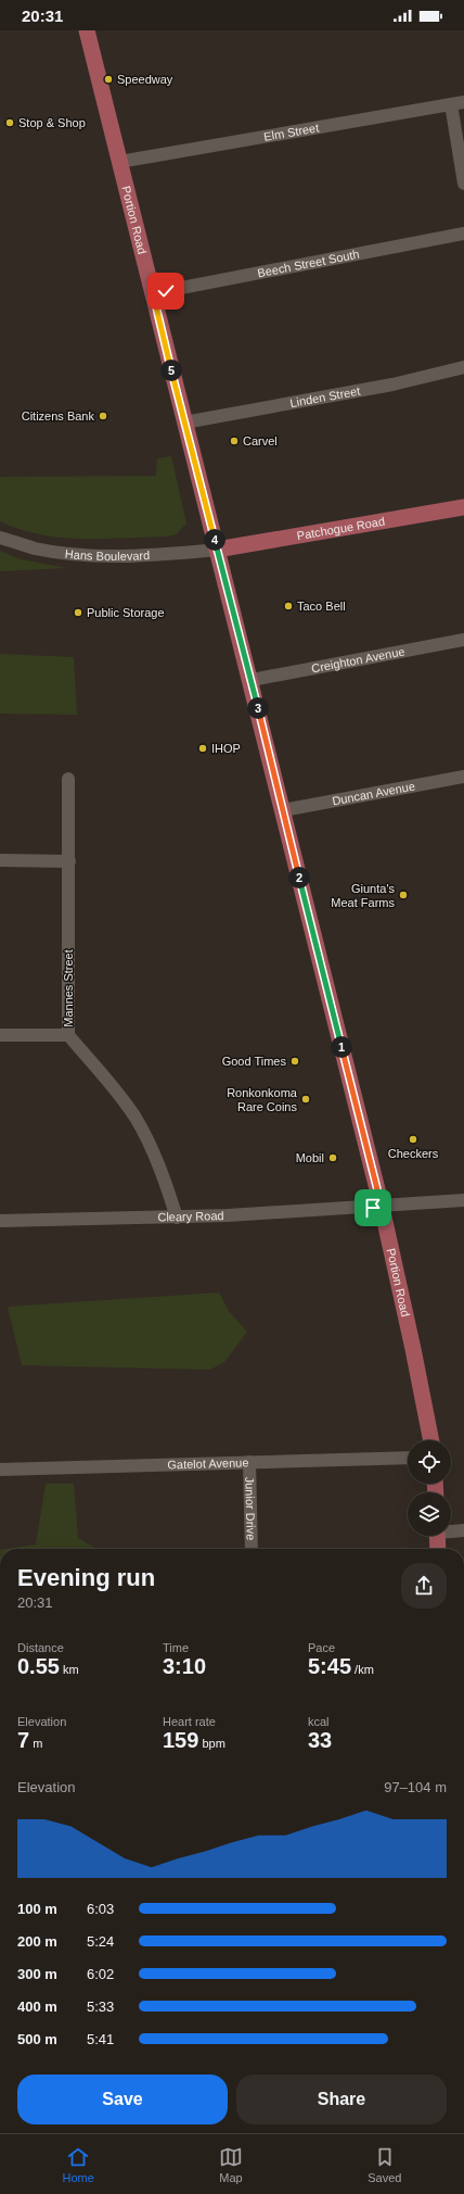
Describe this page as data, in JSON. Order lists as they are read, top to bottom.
{
  "streets": {
    "main road": ["Portion Road", "Patchogue Road"],
    "street": [
      "Elm Street",
      "Beech Street South",
      "Linden Street",
      "Hans Boulevard",
      "Creighton Avenue",
      "Duncan Avenue",
      "Mannes Street",
      "Cleary Road",
      "Gatelot Avenue",
      "Junior Drive"
    ]
  },
  "crossings": [
    ["Elm Street", "Portion Road"],
    ["Portion Road", "Beech Street South"],
    ["Portion Road", "Linden Street"],
    ["Portion Road", "Patchogue Road"],
    ["Portion Road", "Hans Boulevard"],
    ["Portion Road", "Creighton Avenue"],
    ["Portion Road", "Duncan Avenue"],
    ["Portion Road", "Cleary Road"],
    ["Patchogue Road", "Hans Boulevard"],
    ["Mannes Street", "Cleary Road"],
    ["Gatelot Avenue", "Junior Drive"]
  ],
  "places": [
    "Speedway",
    "Stop & Shop",
    "Citizens Bank",
    "Carvel",
    "Taco Bell",
    "Public Storage",
    "IHOP",
    "Giunta's Meat Farms",
    "Good Times",
    "Ronkonkoma Rare Coins",
    "Checkers",
    "Mobil"
  ],
  "page": {
    "status": "20:31",
    "pins": [
      "5",
      "4",
      "3",
      "2",
      "1"
    ],
    "heading": ["Evening run", "20:31"],
    "stats": [
      ["Distance", "0.55 km"],
      ["Time", "3:10"],
      ["Pace", "5:45 /km"],
      ["Elevation", "7 m"],
      ["Heart rate", "159 bpm"],
      ["kcal", "33"]
    ],
    "chart": ["Elevation", "97–104 m"],
    "list": [
      {
        "name": "100 m",
        "note": "6:03"
      },
      {
        "name": "200 m",
        "note": "5:24"
      },
      {
        "name": "300 m",
        "note": "6:02"
      },
      {
        "name": "400 m",
        "note": "5:33"
      },
      {
        "name": "500 m",
        "note": "5:41"
      }
    ],
    "buttons": ["Save", "Share"],
    "tabs": ["Home", "Map", "Saved"]
  }
}
